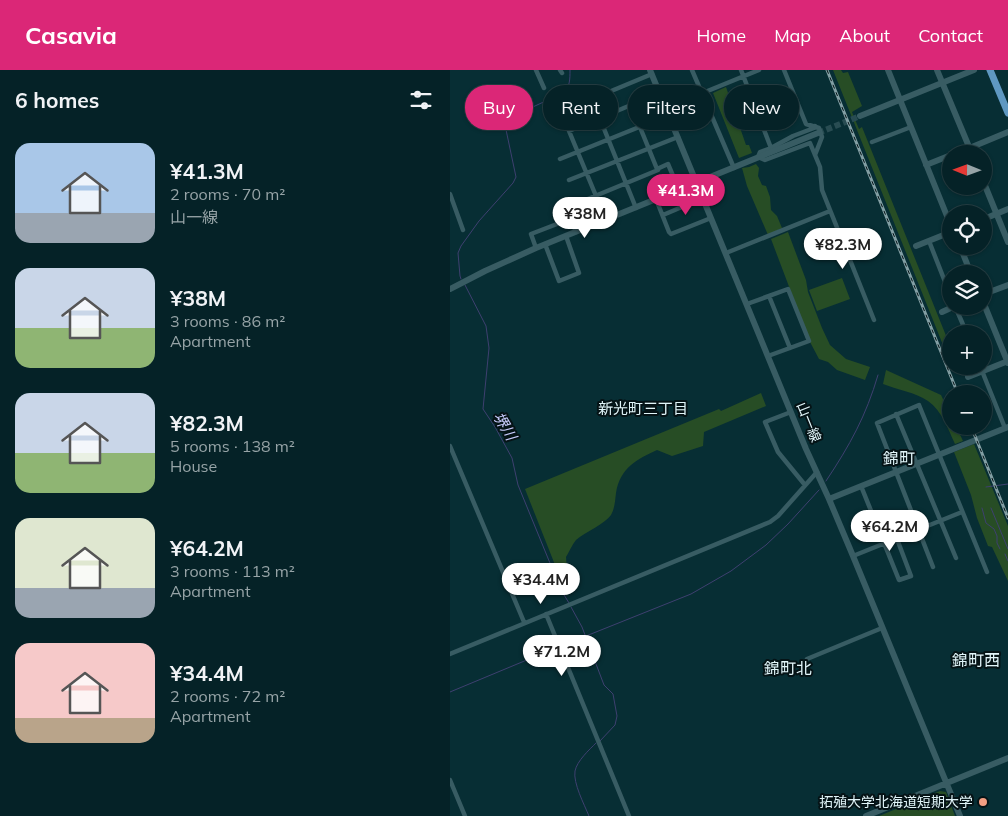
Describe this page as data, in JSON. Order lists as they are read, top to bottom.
{
  "streets": {
    "street": ["山一線"]
  },
  "districts": [
    "新光町三丁目",
    "錦町",
    "錦町西",
    "錦町北"
  ],
  "water": ["堺川"],
  "places": ["拓殖大学北海道短期大学"],
  "north": "left",
  "page": {
    "header": "Casavia",
    "nav": [
      "Home",
      "Map",
      "About",
      "Contact"
    ],
    "heading": "6 homes",
    "chip": [
      "Buy",
      "Rent",
      "Filters",
      "New"
    ],
    "list": [
      {
        "name": "¥41.3M",
        "note": "2 rooms · 70 m² · 山一線"
      },
      {
        "name": "¥38M",
        "note": "3 rooms · 86 m² · Apartment"
      },
      {
        "name": "¥82.3M",
        "note": "5 rooms · 138 m² · House"
      },
      {
        "name": "¥64.2M",
        "note": "3 rooms · 113 m² · Apartment"
      },
      {
        "name": "¥34.4M",
        "note": "2 rooms · 72 m² · Apartment"
      }
    ],
    "map_buttons": ["+", "−"],
    "price": [
      "¥41.3M",
      "¥38M",
      "¥82.3M",
      "¥64.2M",
      "¥34.4M",
      "¥71.2M"
    ]
  }
}
